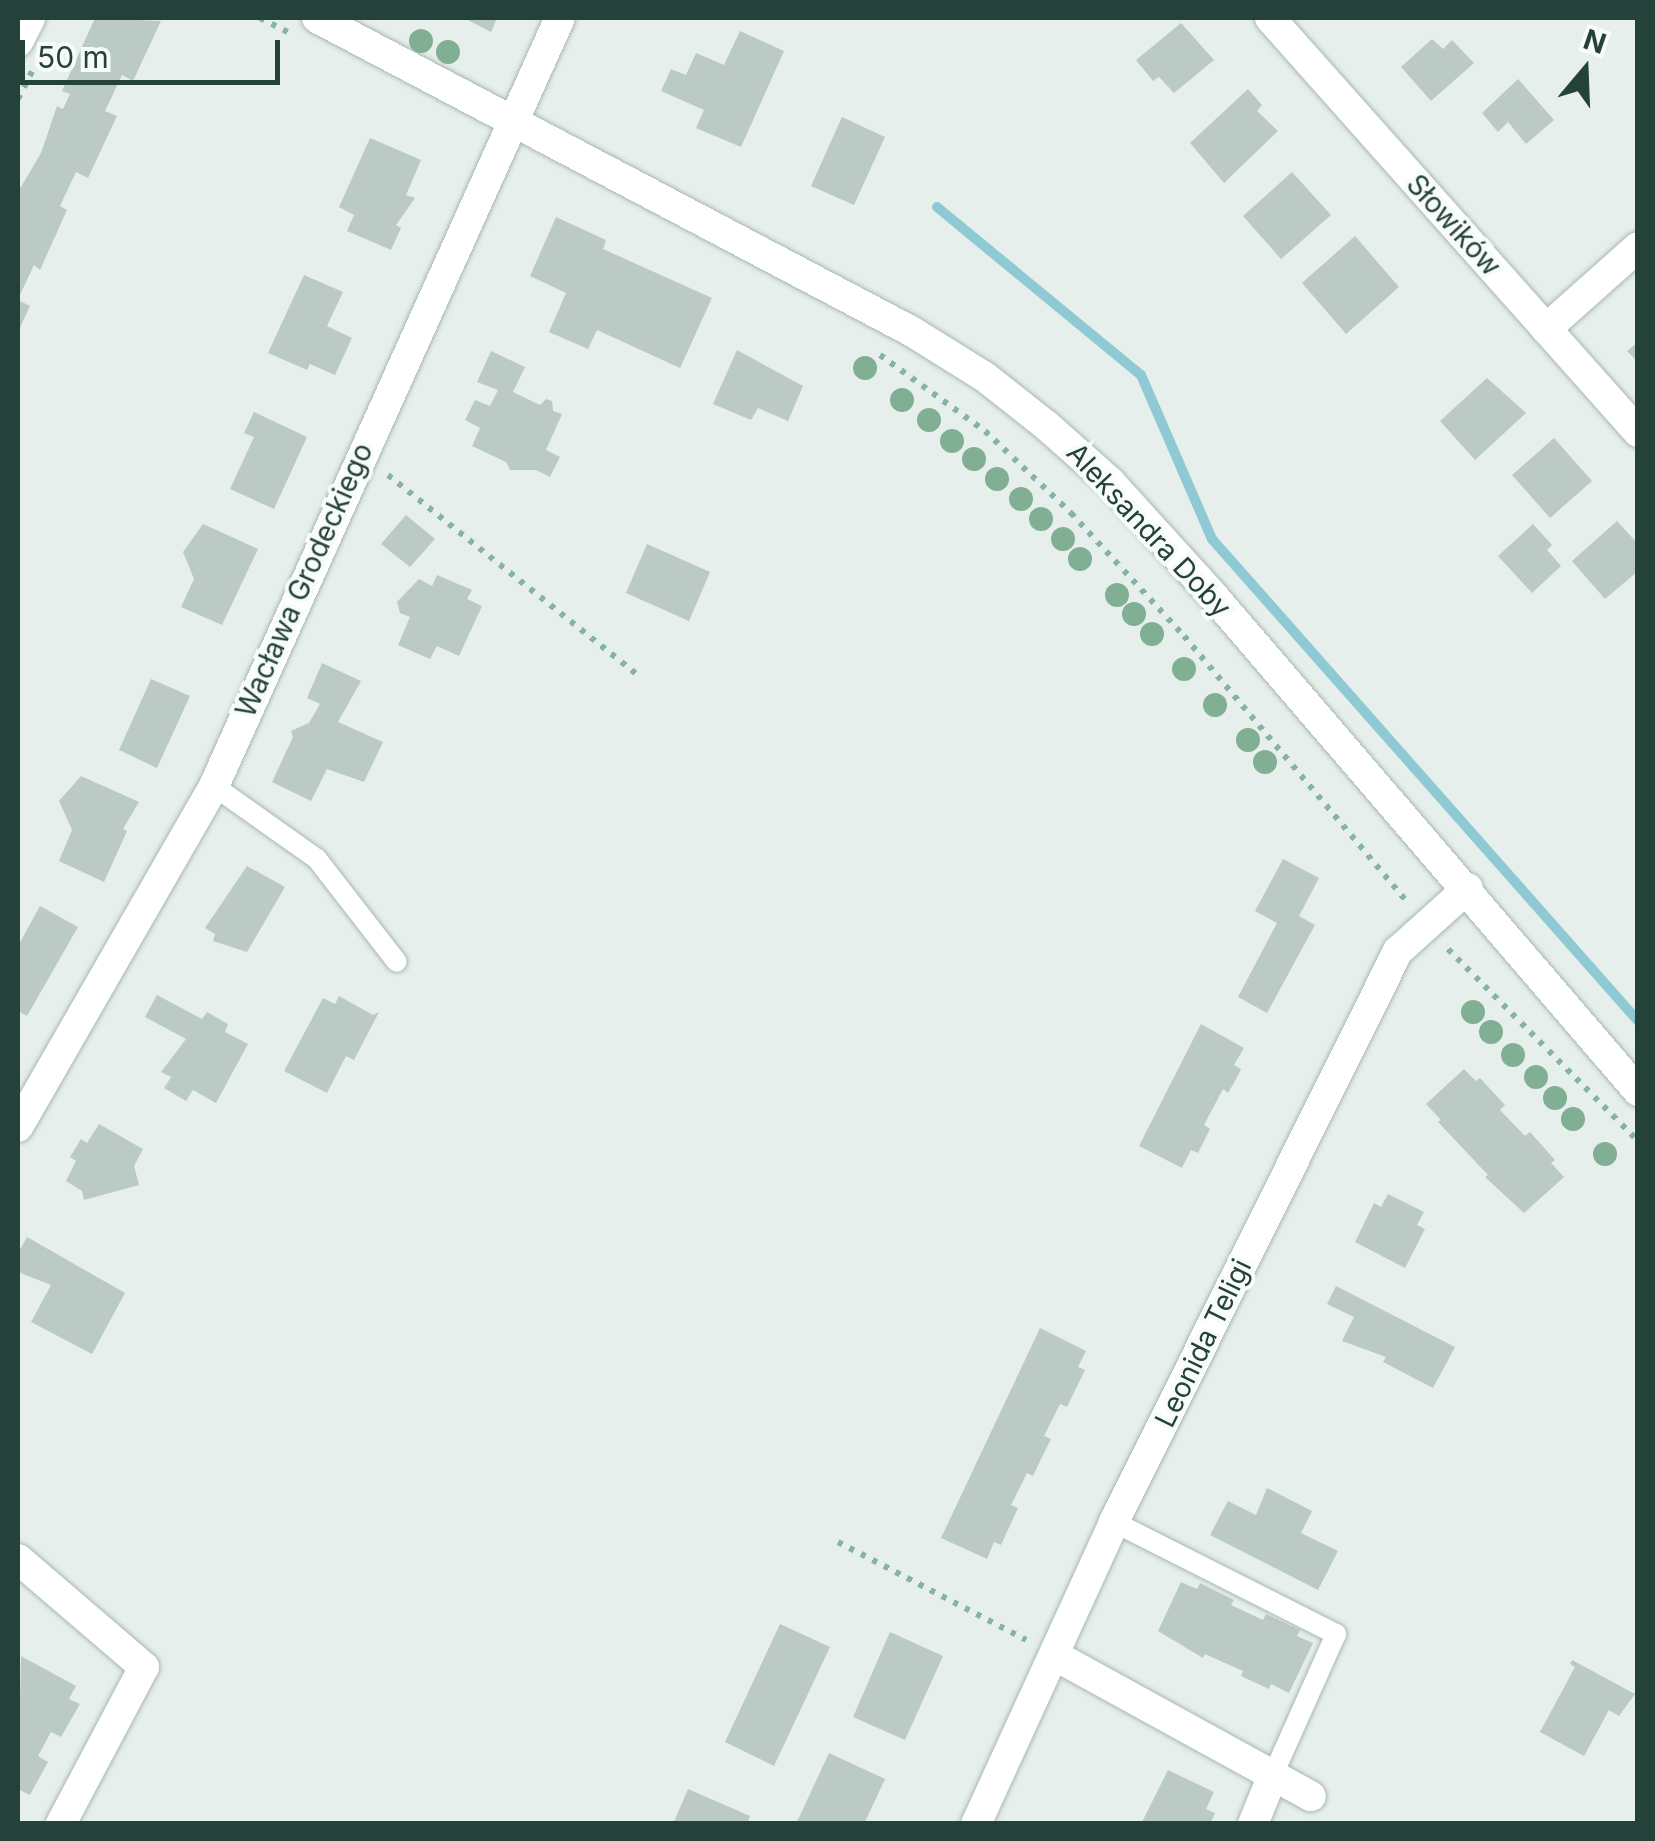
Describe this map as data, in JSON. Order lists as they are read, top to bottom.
{
  "streets": {
    "street": [
      "Słowików",
      "Aleksandra Doby",
      "Wacława Grodeckiego",
      "Leonida Teligi"
    ]
  },
  "crossings": [
    ["Aleksandra Doby", "Wacława Grodeckiego"],
    ["Aleksandra Doby", "Leonida Teligi"]
  ],
  "scale_bar": "50 m",
  "north": "top"
}
